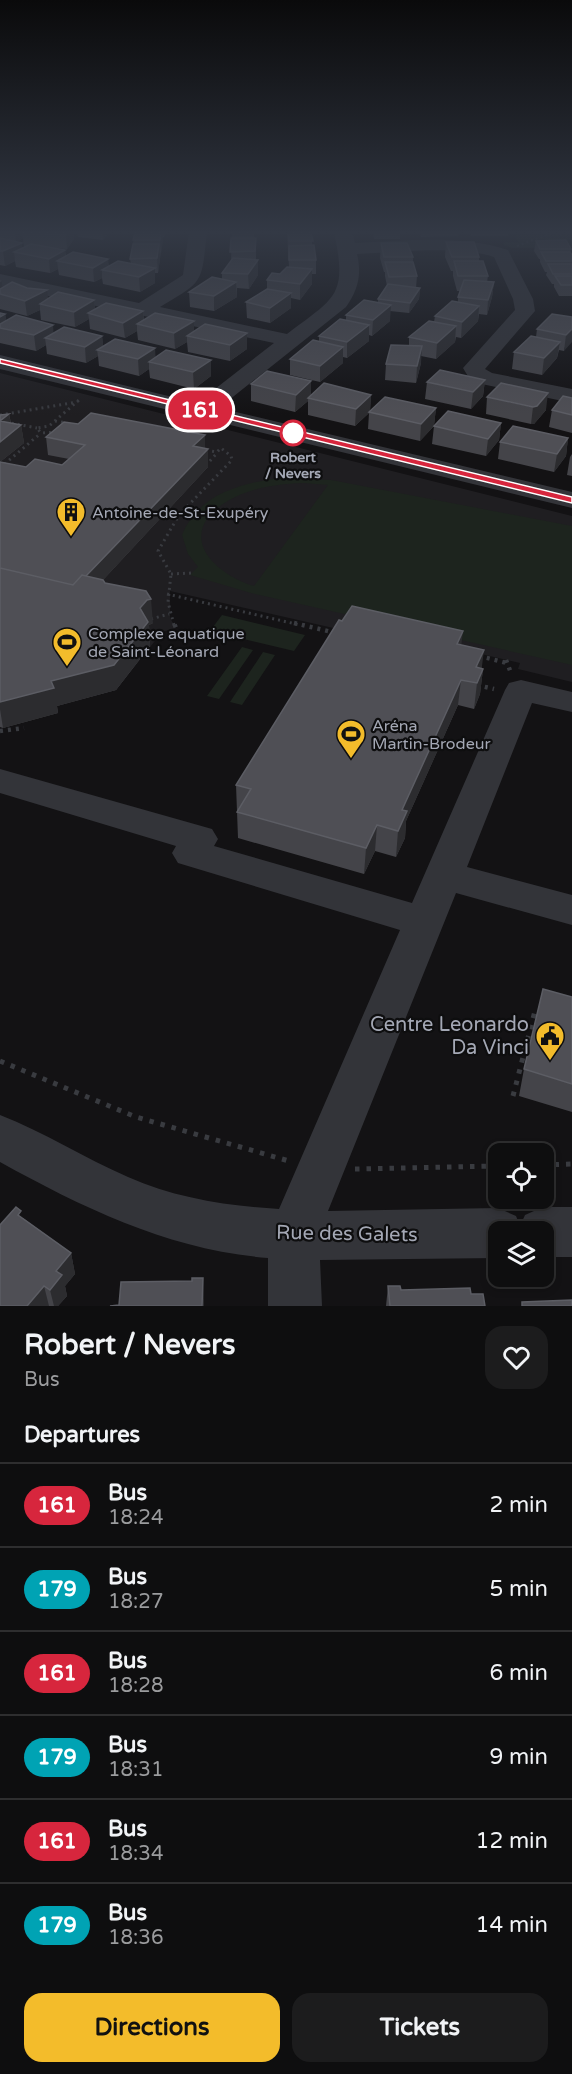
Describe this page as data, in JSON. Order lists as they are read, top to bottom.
{
  "streets": {
    "street": ["Rue des Galets"]
  },
  "places": {
    "other": ["Robert / Nevers"],
    "building": ["Antoine-de-St-Exupéry"],
    "sports": ["Complexe aquatique de Saint-Léonard", "Aréna Martin-Brodeur"],
    "public building": ["Centre Leonardo Da Vinci"]
  },
  "lines": ["bus line 161"],
  "page": {
    "on_map": "161",
    "heading": [
      ["Robert / Nevers", "Bus"],
      "Departures"
    ],
    "list": [
      {
        "mark": "161",
        "name": "Bus",
        "note": "18:24",
        "value": "2 min"
      },
      {
        "mark": "179",
        "name": "Bus",
        "note": "18:27",
        "value": "5 min"
      },
      {
        "mark": "161",
        "name": "Bus",
        "note": "18:28",
        "value": "6 min"
      },
      {
        "mark": "179",
        "name": "Bus",
        "note": "18:31",
        "value": "9 min"
      },
      {
        "mark": "161",
        "name": "Bus",
        "note": "18:34",
        "value": "12 min"
      },
      {
        "mark": "179",
        "name": "Bus",
        "note": "18:36",
        "value": "14 min"
      }
    ],
    "buttons": ["Directions", "Tickets"]
  }
}
